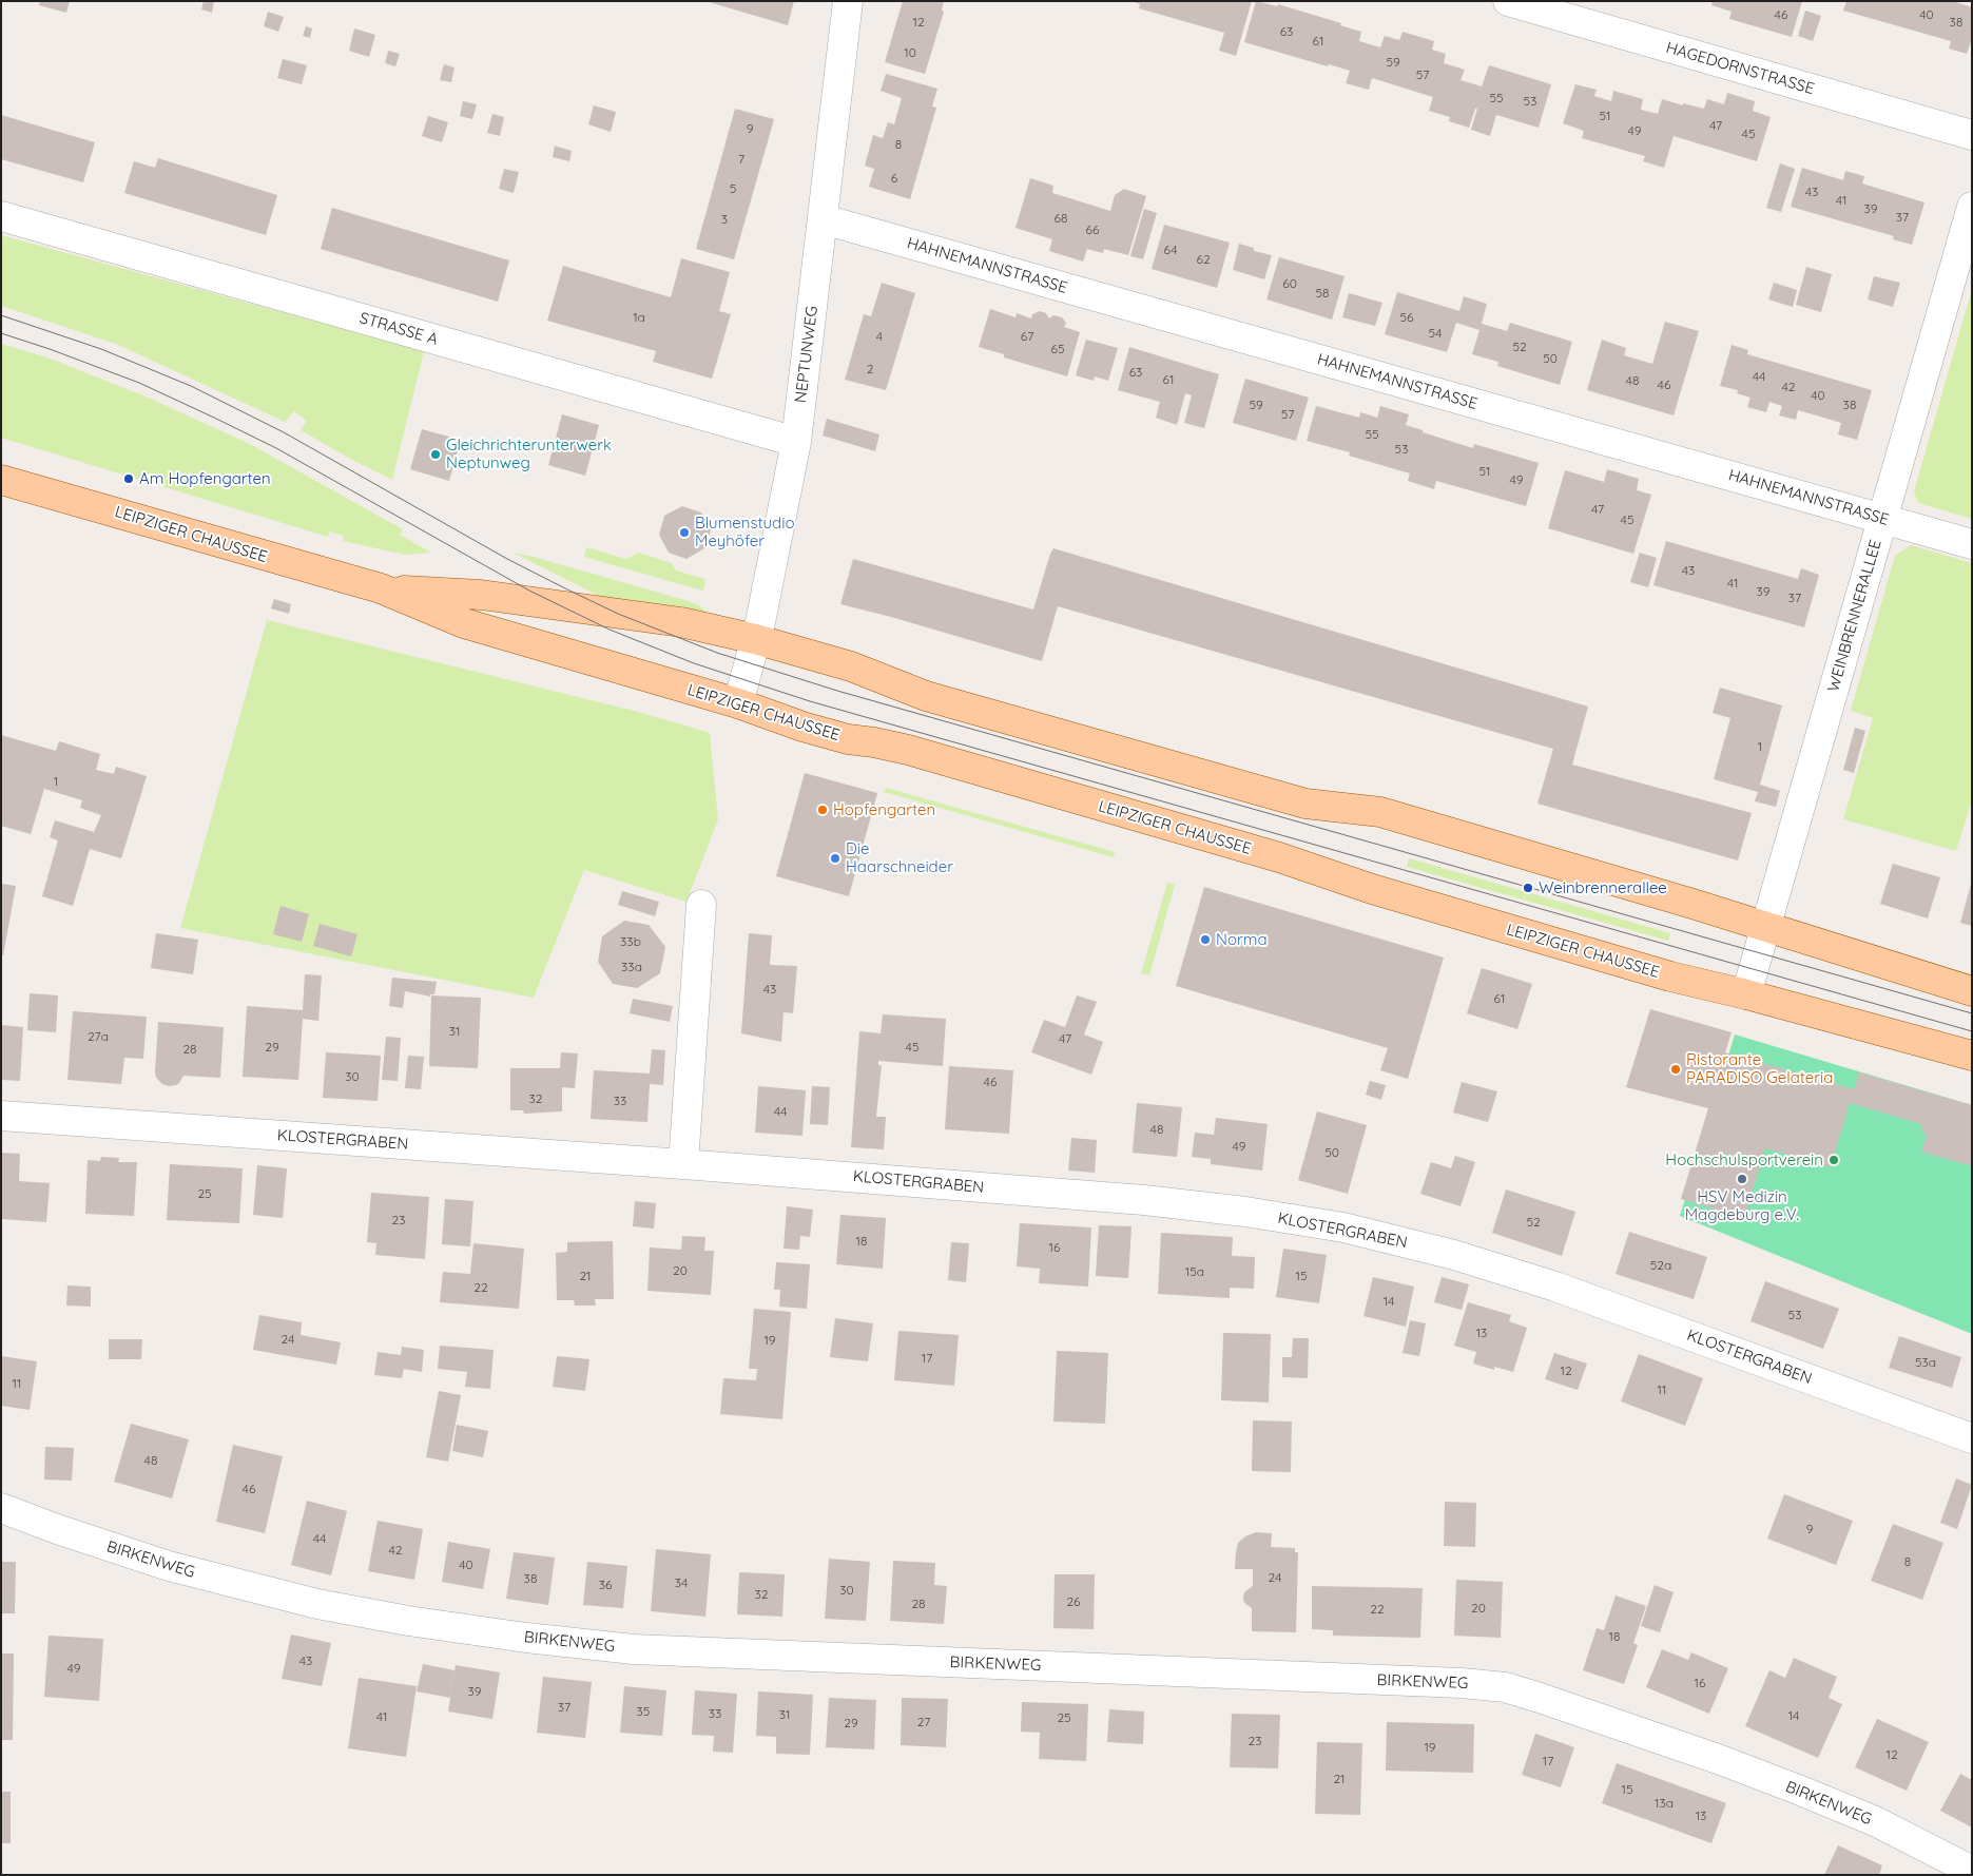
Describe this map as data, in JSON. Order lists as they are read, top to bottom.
{
  "streets": {
    "main road": ["LEIPZIGER CHAUSSEE"],
    "street": [
      "HAGEDORNSTRASSE",
      "HAHNEMANNSTRASSE",
      "STRASSE A",
      "NEPTUNWEG",
      "WEINBRENNERALLEE",
      "KLOSTERGRABEN",
      "BIRKENWEG"
    ]
  },
  "crossings": [
    ["HAHNEMANNSTRASSE", "NEPTUNWEG"],
    ["HAHNEMANNSTRASSE", "WEINBRENNERALLEE"],
    ["STRASSE A", "NEPTUNWEG"],
    ["NEPTUNWEG", "LEIPZIGER CHAUSSEE"],
    ["LEIPZIGER CHAUSSEE", "WEINBRENNERALLEE"]
  ],
  "places": [
    "Gleichrichterunterwerk Neptunweg",
    "Am Hopfengarten",
    "Blumenstudio Meyhöfer",
    "Hopfengarten",
    "Die Haarschneider",
    "Weinbrennerallee",
    "Norma",
    "Ristorante PARADISO Gelateria",
    "Hochschulsportverein",
    "HSV Medizin Magdeburg e.V."
  ],
  "house_numbers": [
    "46",
    "40",
    "12",
    "38",
    "63",
    "61",
    "10",
    "59",
    "57",
    "55",
    "53",
    "51",
    "47",
    "9",
    "49",
    "45",
    "8",
    "7",
    "6",
    "5",
    "43",
    "41",
    "39",
    "37",
    "68",
    "3",
    "66",
    "64",
    "62",
    "60",
    "58",
    "1a",
    "56",
    "54",
    "4",
    "67",
    "52",
    "65",
    "50",
    "2",
    "63",
    "44",
    "61",
    "48",
    "46",
    "42",
    "40",
    "59",
    "38",
    "57",
    "55",
    "53",
    "51",
    "49",
    "47",
    "45",
    "43",
    "41",
    "39",
    "37",
    "1",
    "1",
    "33b",
    "33a",
    "43",
    "61",
    "31",
    "27a",
    "47",
    "29",
    "45",
    "28",
    "30",
    "46",
    "32",
    "33",
    "44",
    "48",
    "49",
    "50",
    "25",
    "23",
    "52",
    "18",
    "16",
    "52a",
    "20",
    "15a",
    "21",
    "15",
    "22",
    "14",
    "53",
    "13",
    "24",
    "19",
    "17",
    "53a",
    "12",
    "11",
    "11",
    "48",
    "46",
    "9",
    "44",
    "42",
    "8",
    "40",
    "24",
    "38",
    "34",
    "36",
    "30",
    "32",
    "26",
    "28",
    "20",
    "22",
    "18",
    "43",
    "49",
    "16",
    "39",
    "37",
    "35",
    "33",
    "31",
    "14",
    "41",
    "25",
    "27",
    "29",
    "23",
    "19",
    "12",
    "17",
    "21",
    "15",
    "13a",
    "13"
  ]
}
